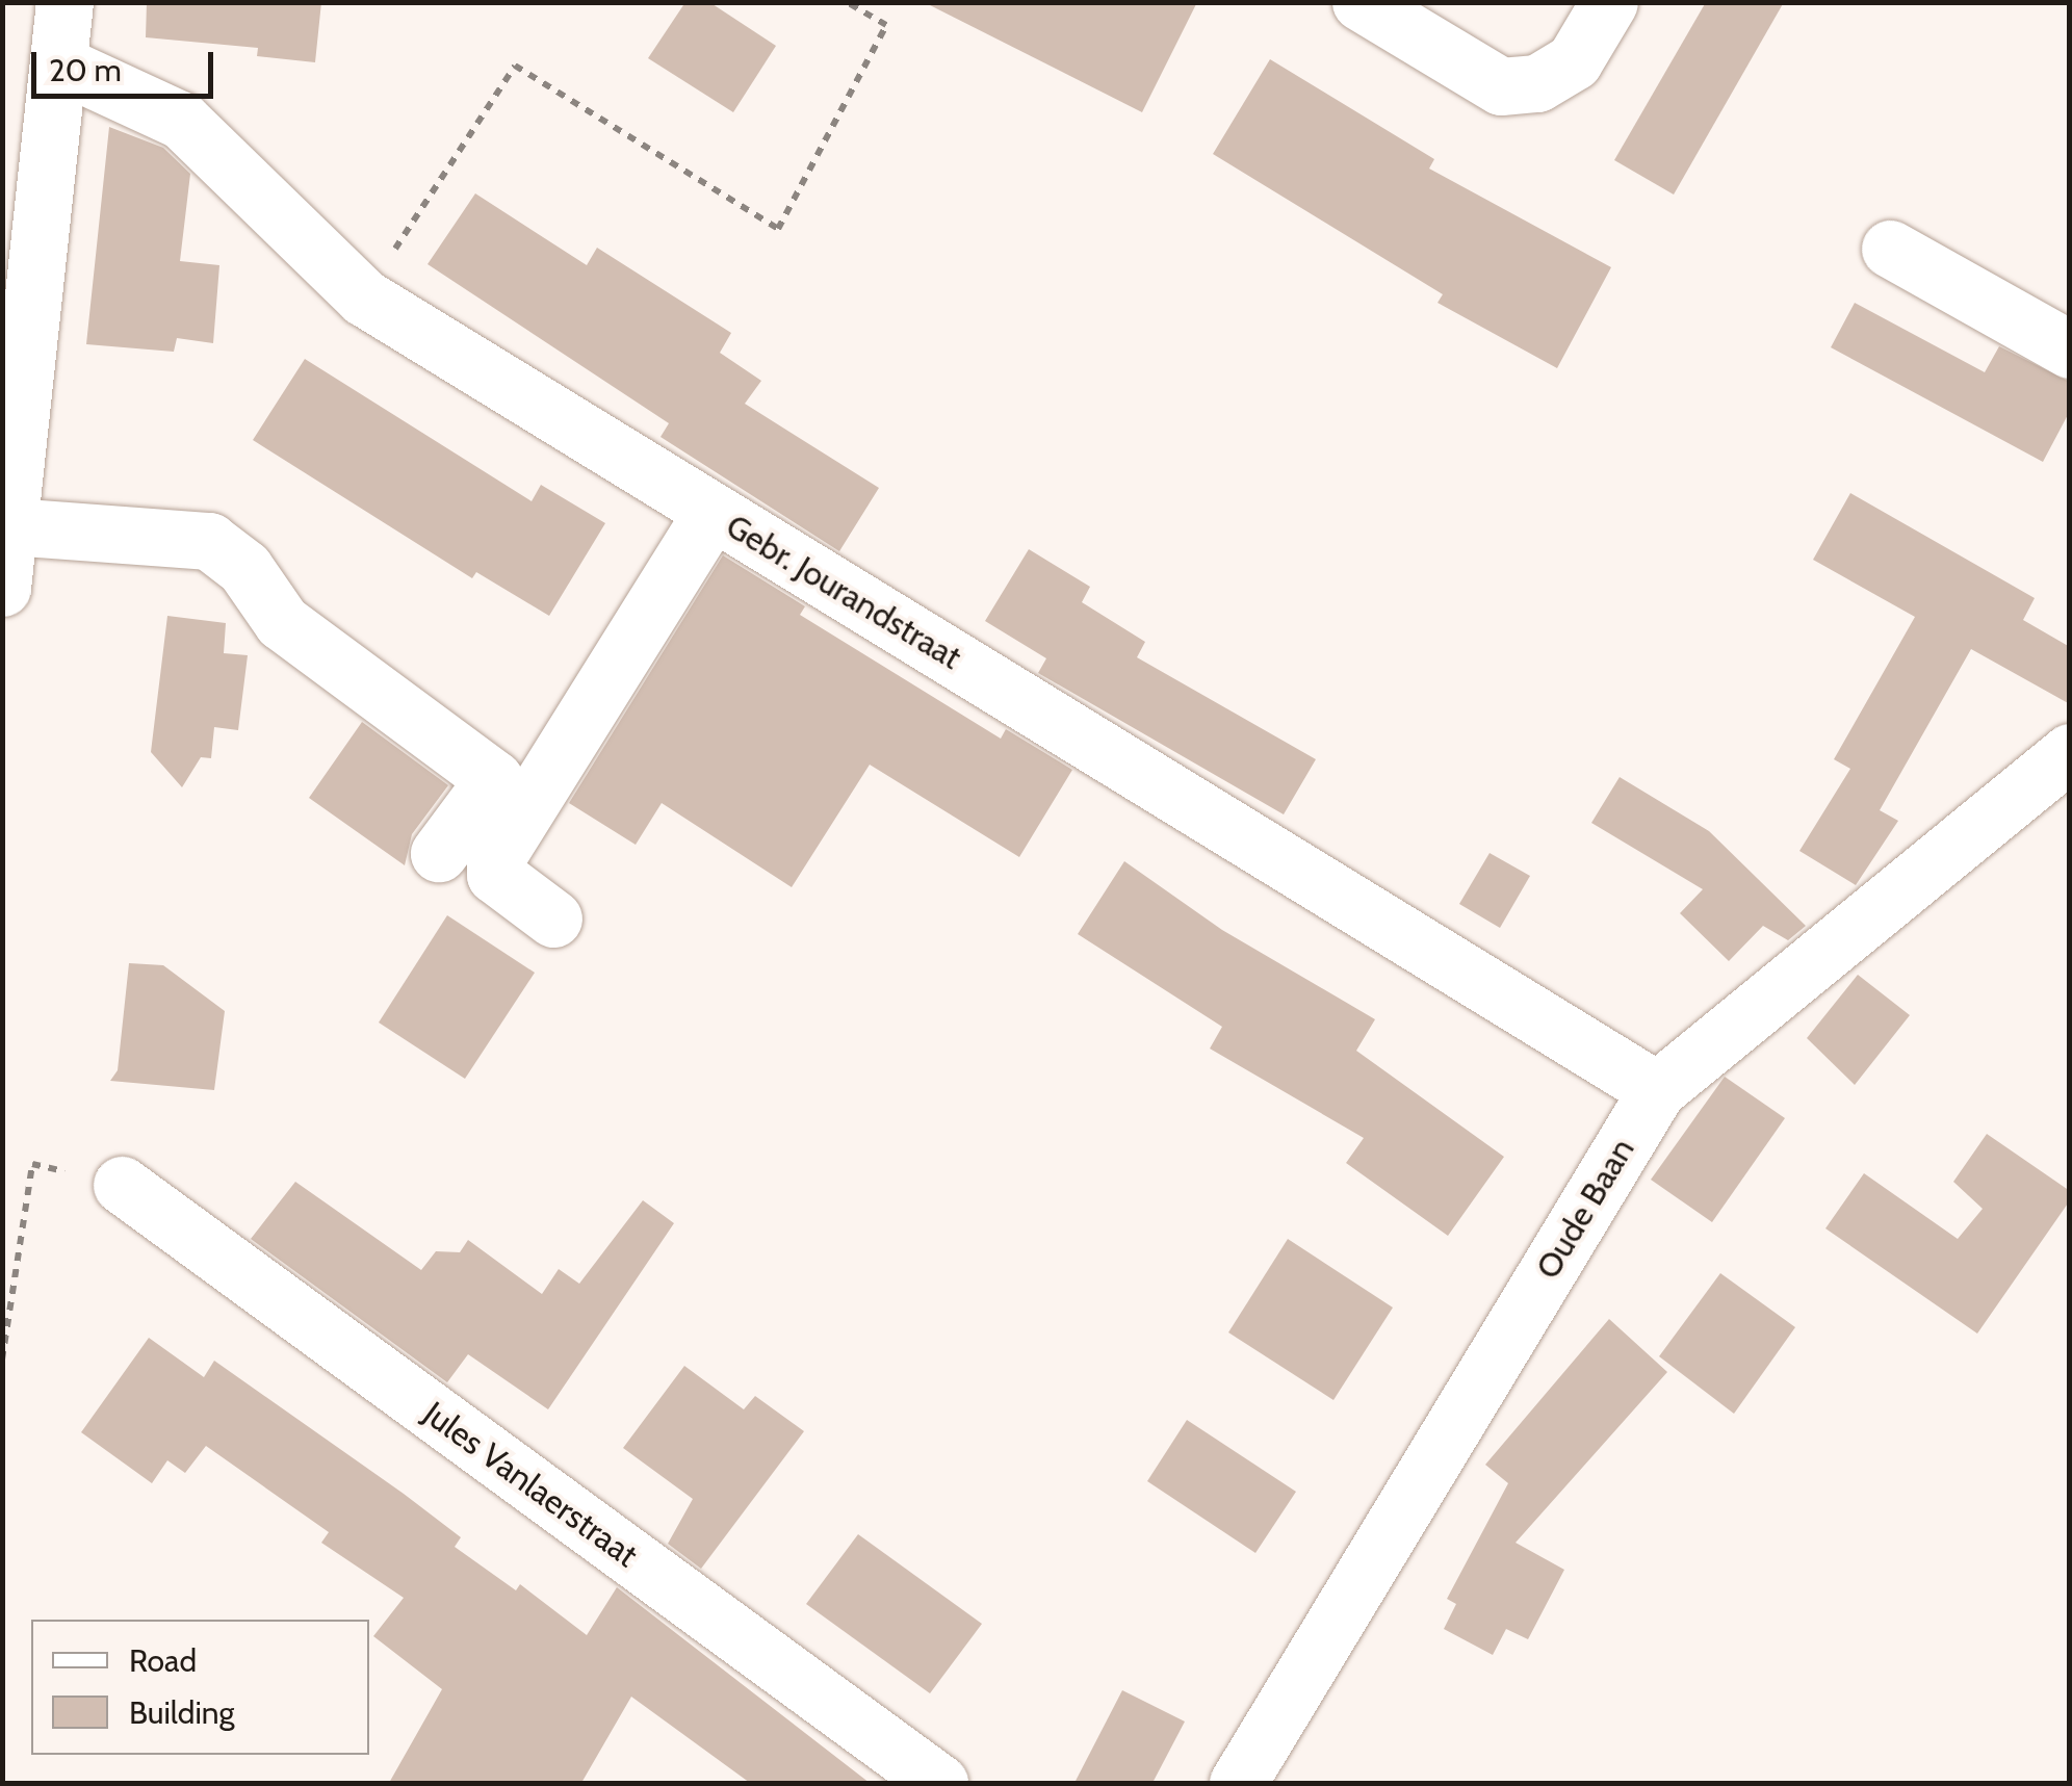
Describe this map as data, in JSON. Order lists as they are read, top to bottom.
{
  "streets": {
    "street": ["Gebr. Jourandstraat", "Oude Baan", "Jules Vanlaerstraat"]
  },
  "crossings": [
    ["Gebr. Jourandstraat", "Oude Baan"]
  ],
  "legend": ["Road", "Building"],
  "scale_bar": "20 m"
}
